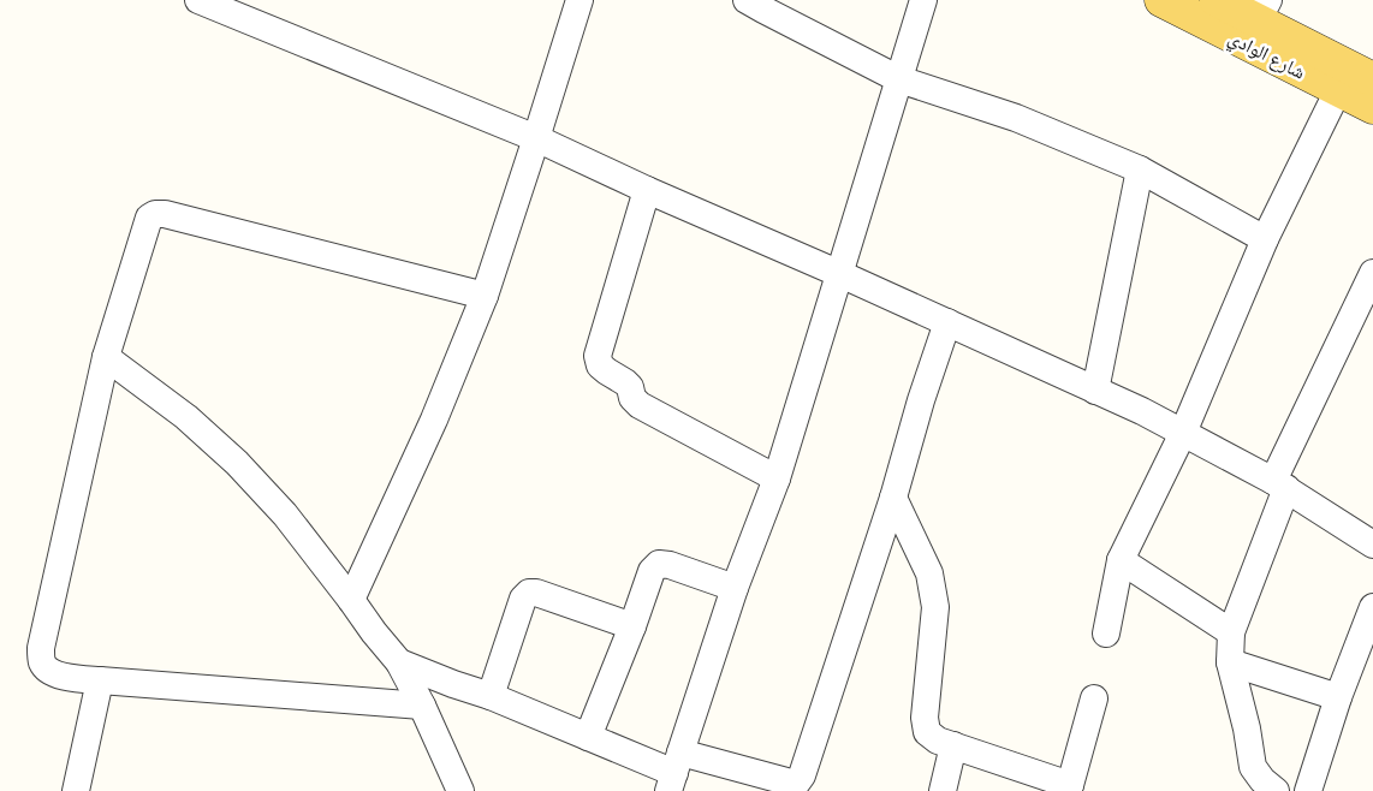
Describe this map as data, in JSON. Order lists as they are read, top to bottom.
{
  "streets": {
    "main road": ["شارع الوادي"]
  }
}
